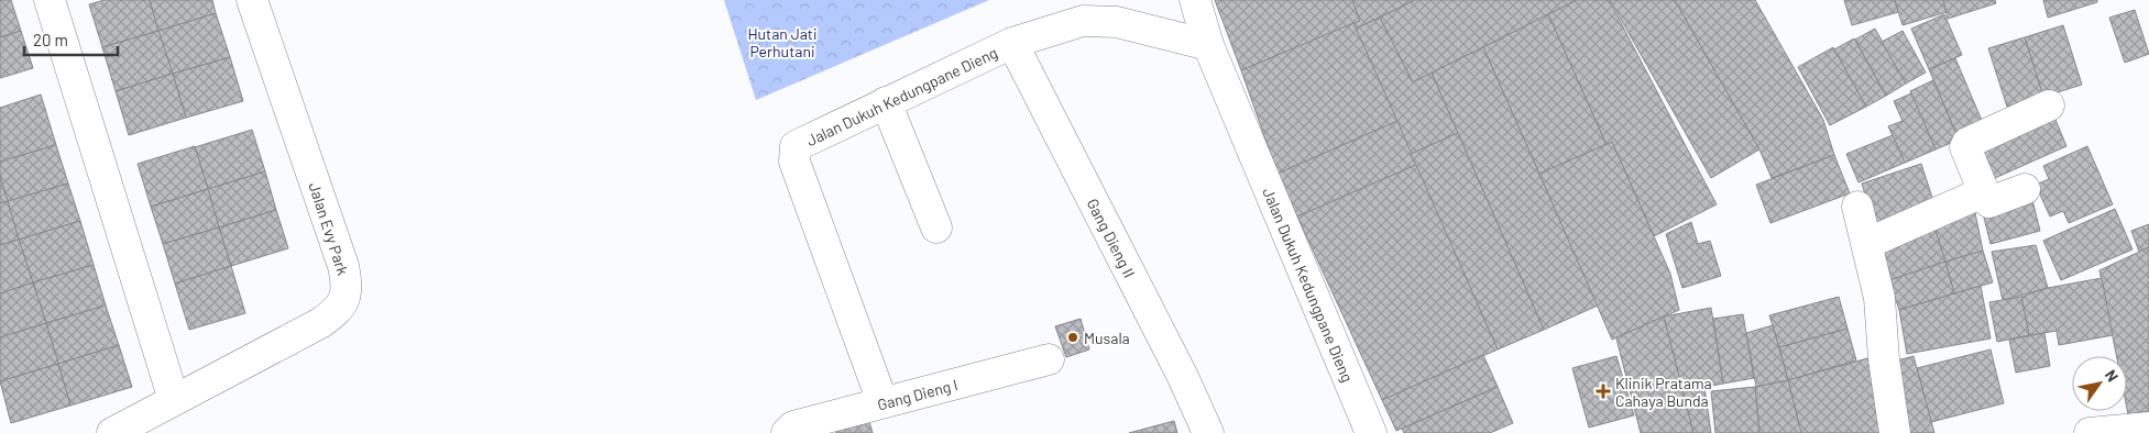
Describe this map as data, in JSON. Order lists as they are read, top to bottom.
{
  "streets": {
    "street": [
      "Jalan Dukuh Kedungpane Dieng",
      "Jalan Evy Park",
      "Gang Dieng II",
      "Gang Dieng I"
    ]
  },
  "crossings": [
    ["Jalan Dukuh Kedungpane Dieng", "Gang Dieng II"],
    ["Jalan Dukuh Kedungpane Dieng", "Gang Dieng I"]
  ],
  "parks": ["Hutan Jati Perhutani"],
  "places": {
    "other": ["Musala"],
    "health": ["Klinik Pratama Cahaya Bunda"]
  },
  "scale_bar": "20 m",
  "north": "top right"
}
